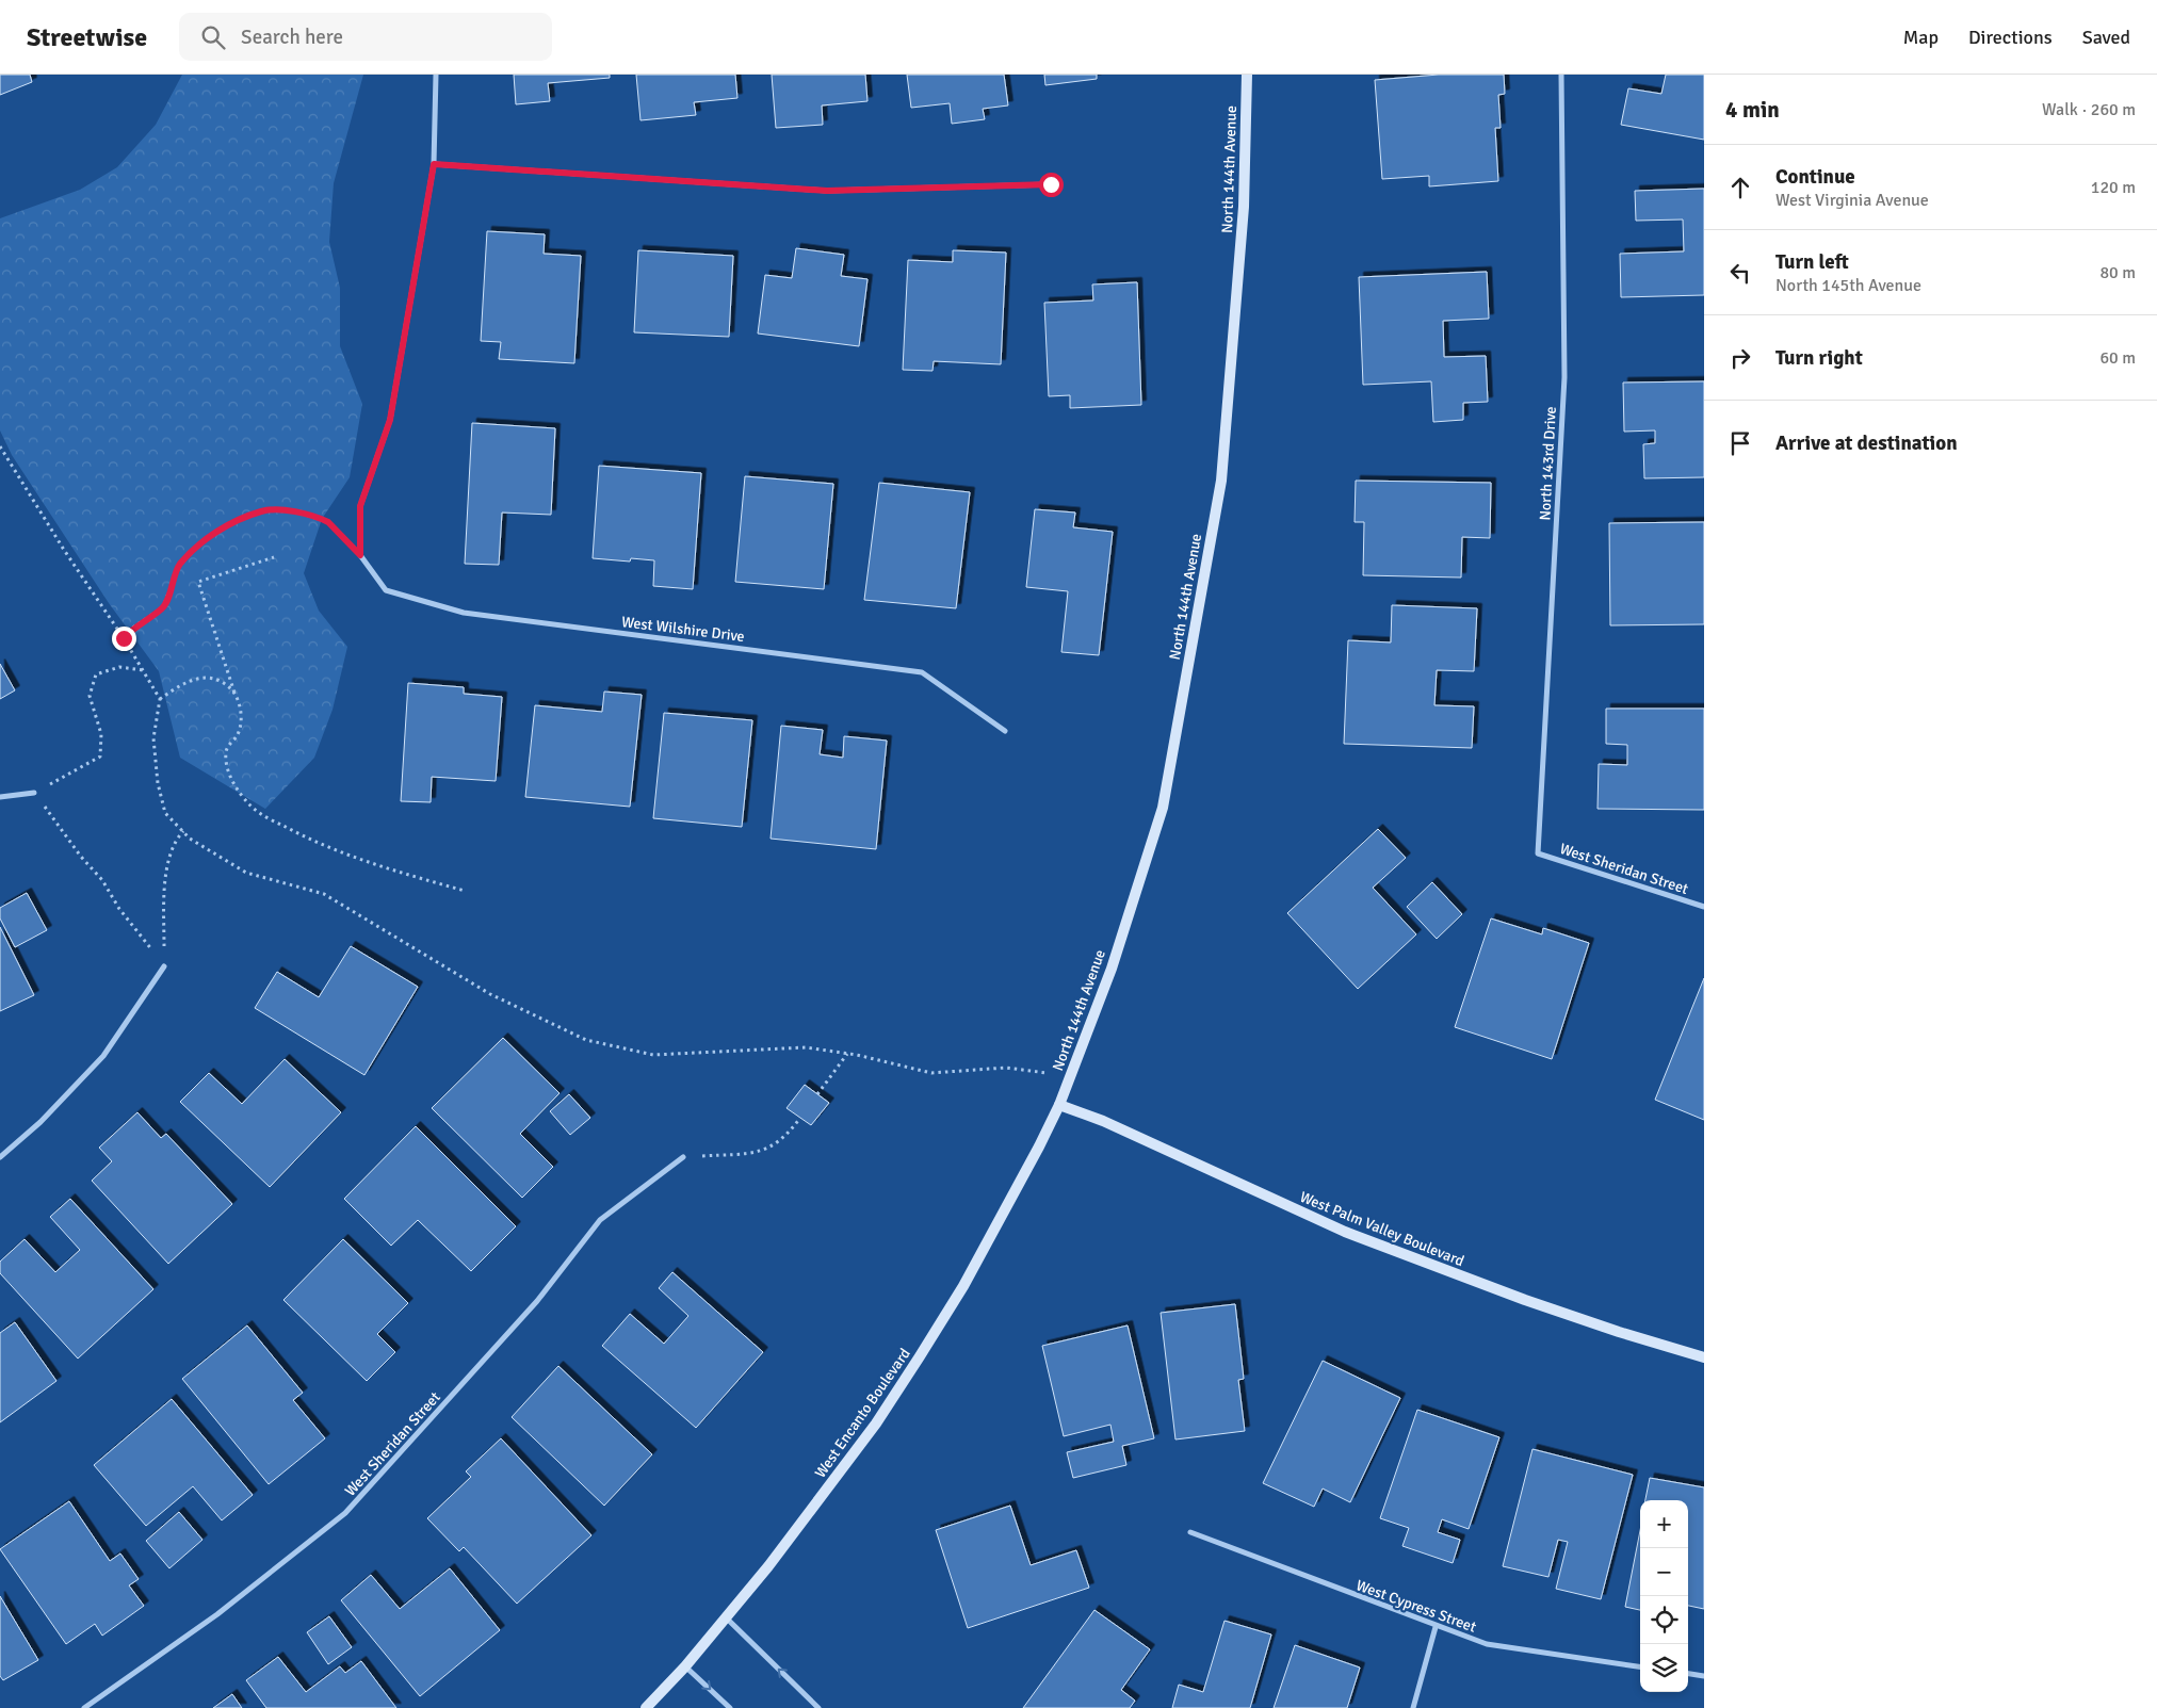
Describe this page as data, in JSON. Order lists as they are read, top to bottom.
{
  "streets": {
    "main road": ["North 144th Avenue", "West Palm Valley Boulevard", "West Encanto Boulevard"],
    "street": [
      "North 143rd Drive",
      "West Wilshire Drive",
      "West Sheridan Street",
      "West Cypress Street"
    ]
  },
  "crossings": [
    ["North 144th Avenue", "West Palm Valley Boulevard"],
    ["North 144th Avenue", "West Encanto Boulevard"],
    ["North 143rd Drive", "West Sheridan Street"],
    ["West Palm Valley Boulevard", "West Encanto Boulevard"]
  ],
  "page": {
    "header": "Streetwise",
    "search": "Search here",
    "nav": ["Map", "Directions", "Saved"],
    "heading": ["4 min", "Walk · 260 m"],
    "list": [
      ["Continue", "West Virginia Avenue", "120 m"],
      ["Turn left", "North 145th Avenue", "80 m"],
      ["Turn right", "60 m"],
      "Arrive at destination"
    ],
    "map_buttons": ["+", "−"]
  }
}
